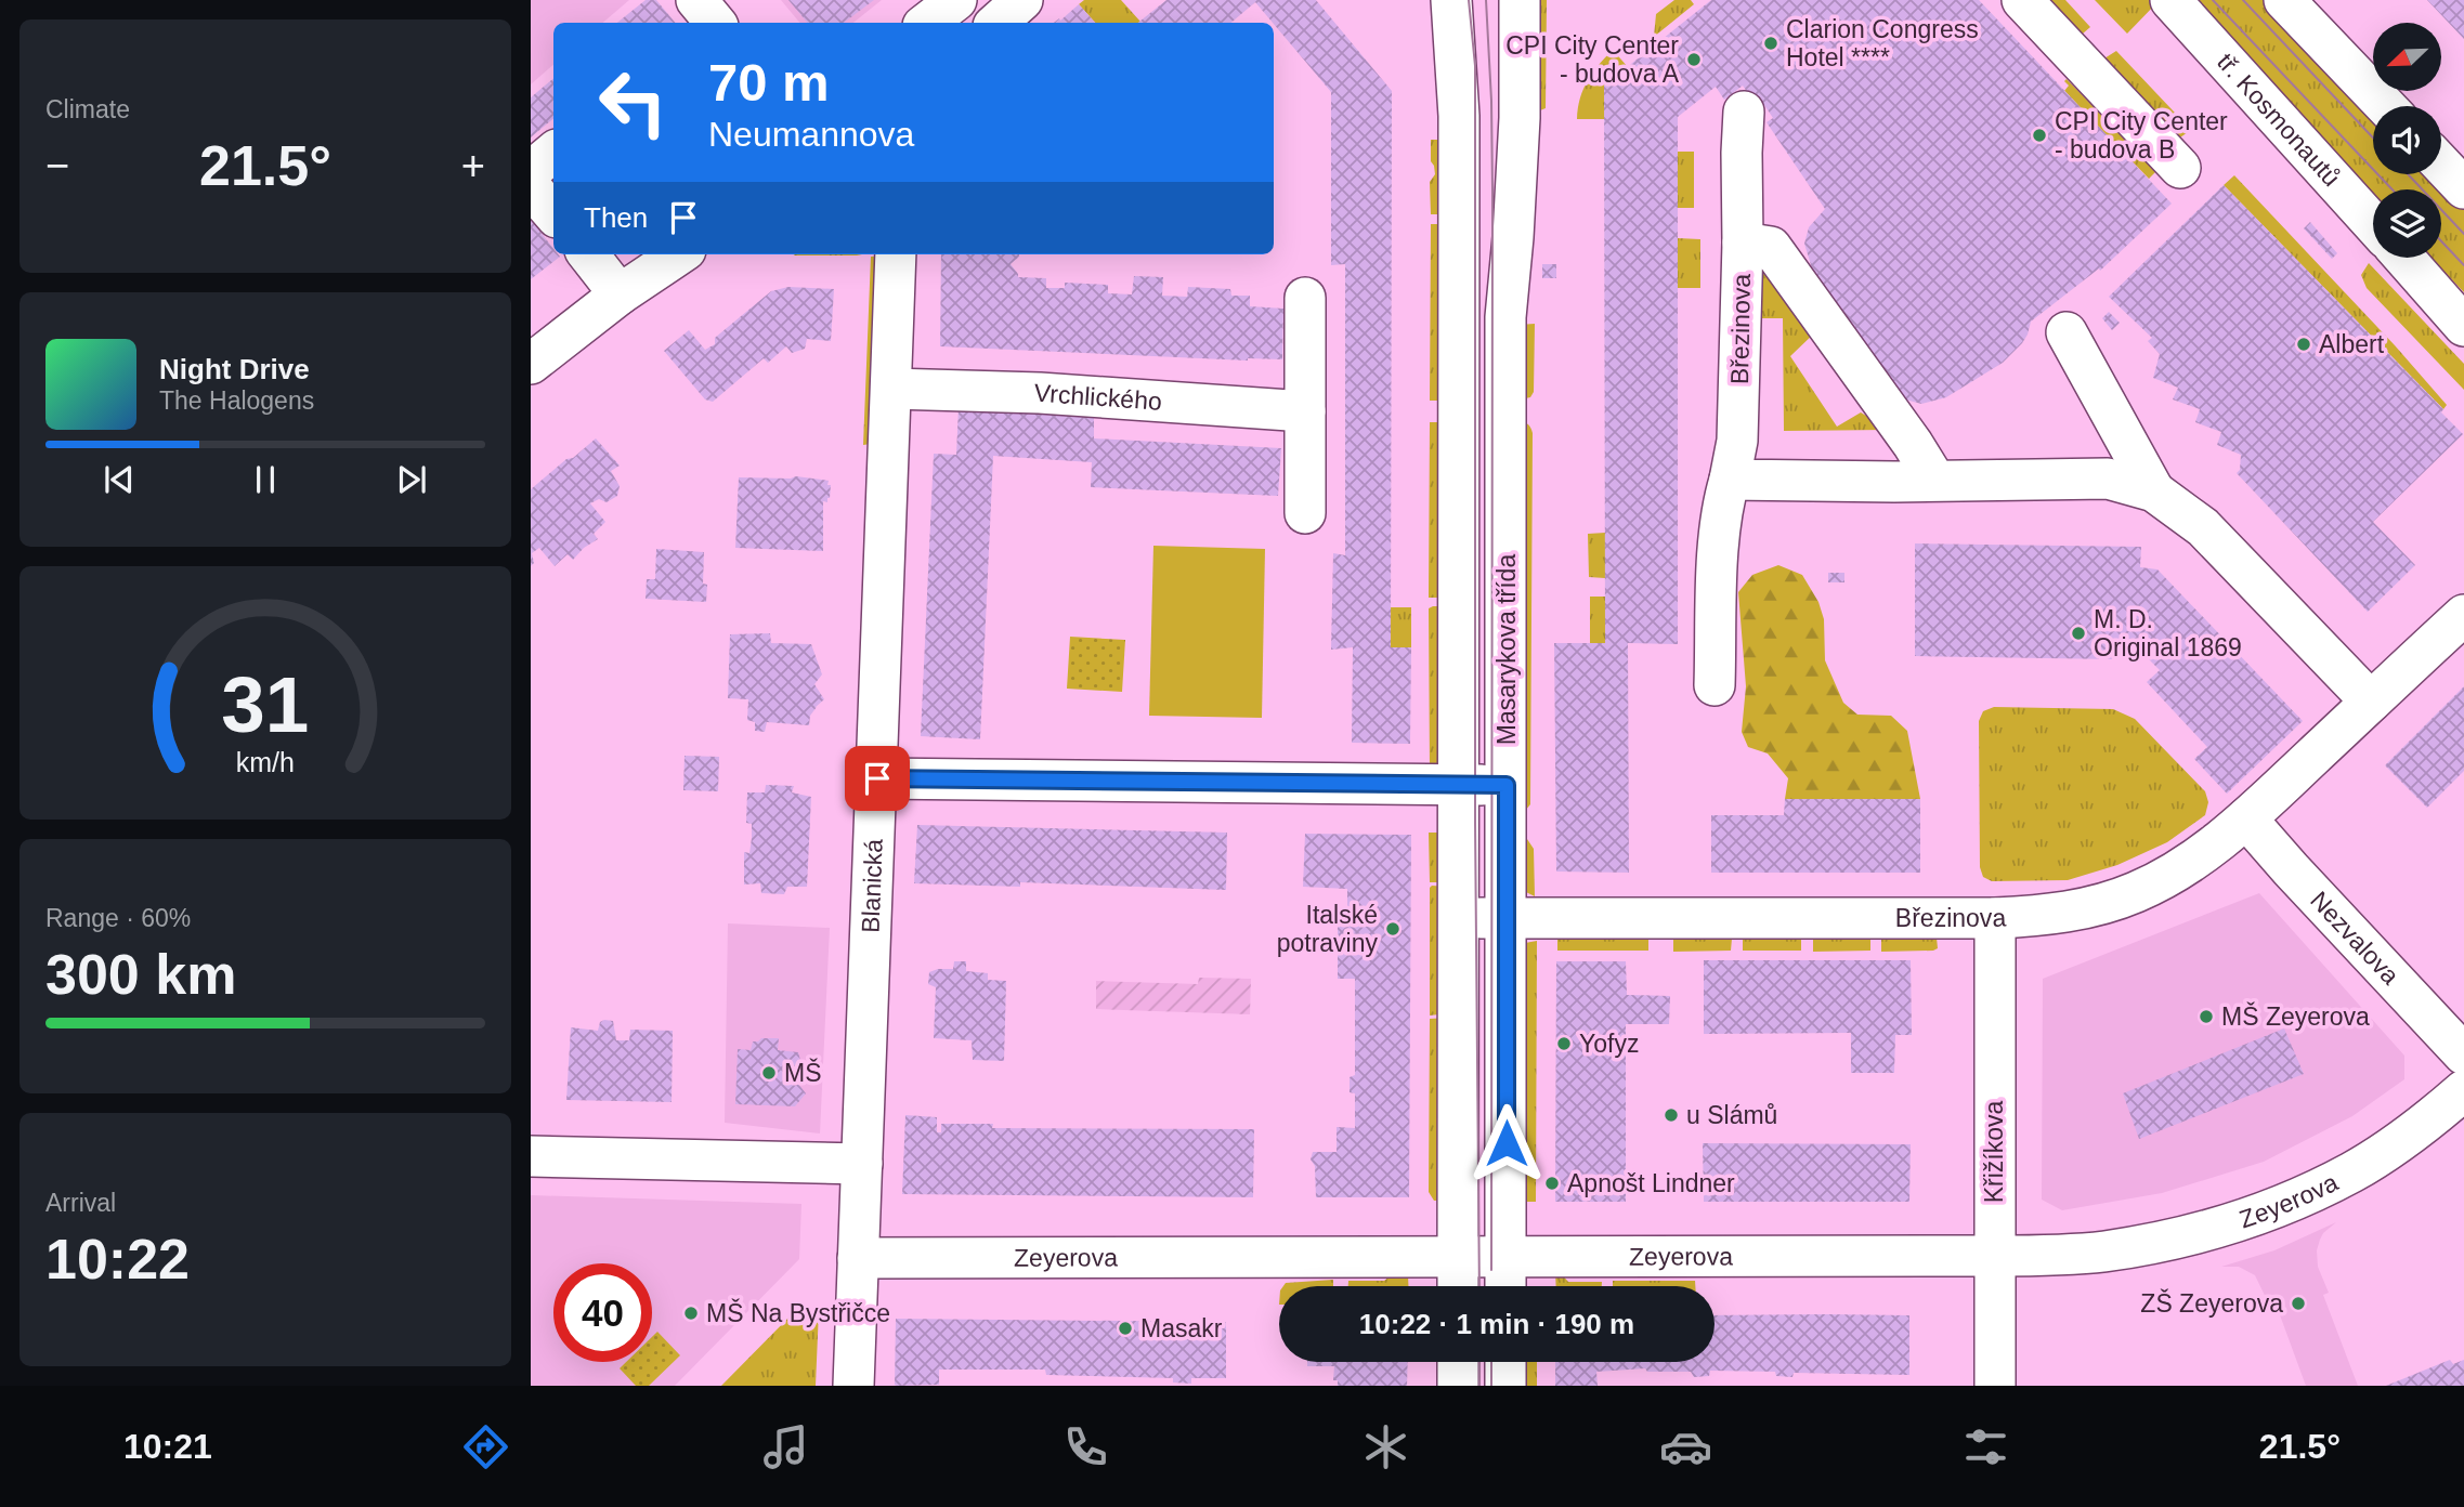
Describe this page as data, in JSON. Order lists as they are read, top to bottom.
{
  "streets": {
    "street": [
      "tř. Kosmonautů",
      "Březinova",
      "Vrchlického",
      "Masarykova třída",
      "Blanická",
      "Nezvalova",
      "Křižíkova",
      "Zeyerova"
    ]
  },
  "crossings": [
    ["Březinova", "Masarykova třída"],
    ["Březinova", "Nezvalova"],
    ["Březinova", "Křižíkova"],
    ["Vrchlického", "Blanická"],
    ["Masarykova třída", "Zeyerova"],
    ["Blanická", "Zeyerova"],
    ["Křižíkova", "Zeyerova"]
  ],
  "places": [
    "Clarion Congress Hotel ****",
    "CPI City Center - budova A",
    "CPI City Center - budova B",
    "Albert",
    "M. D. Original 1869",
    "Italské potraviny",
    "MŠ Zeyerova",
    "Yofyz",
    "MŠ",
    "u Slámů",
    "Apnošt Lindner",
    "ZŠ Zeyerova",
    "MŠ Na Bystřičce",
    "Masakr"
  ],
  "north": "bottom left",
  "page": {
    "tile": [
      "Climate",
      ["Range · 60%", "300 km"],
      ["Arrival", "10:22"]
    ],
    "turn": ["70 m", "Neumannova"],
    "heat": ["−", "21.5°", "+"],
    "then": "Then",
    "song": ["Night Drive", "The Halogens"],
    "limit": "40",
    "trip": "10:22 · 1 min · 190 m",
    "tabs": ["10:21", "21.5°"],
    "gauge": ["31", "km/h"]
  }
}
